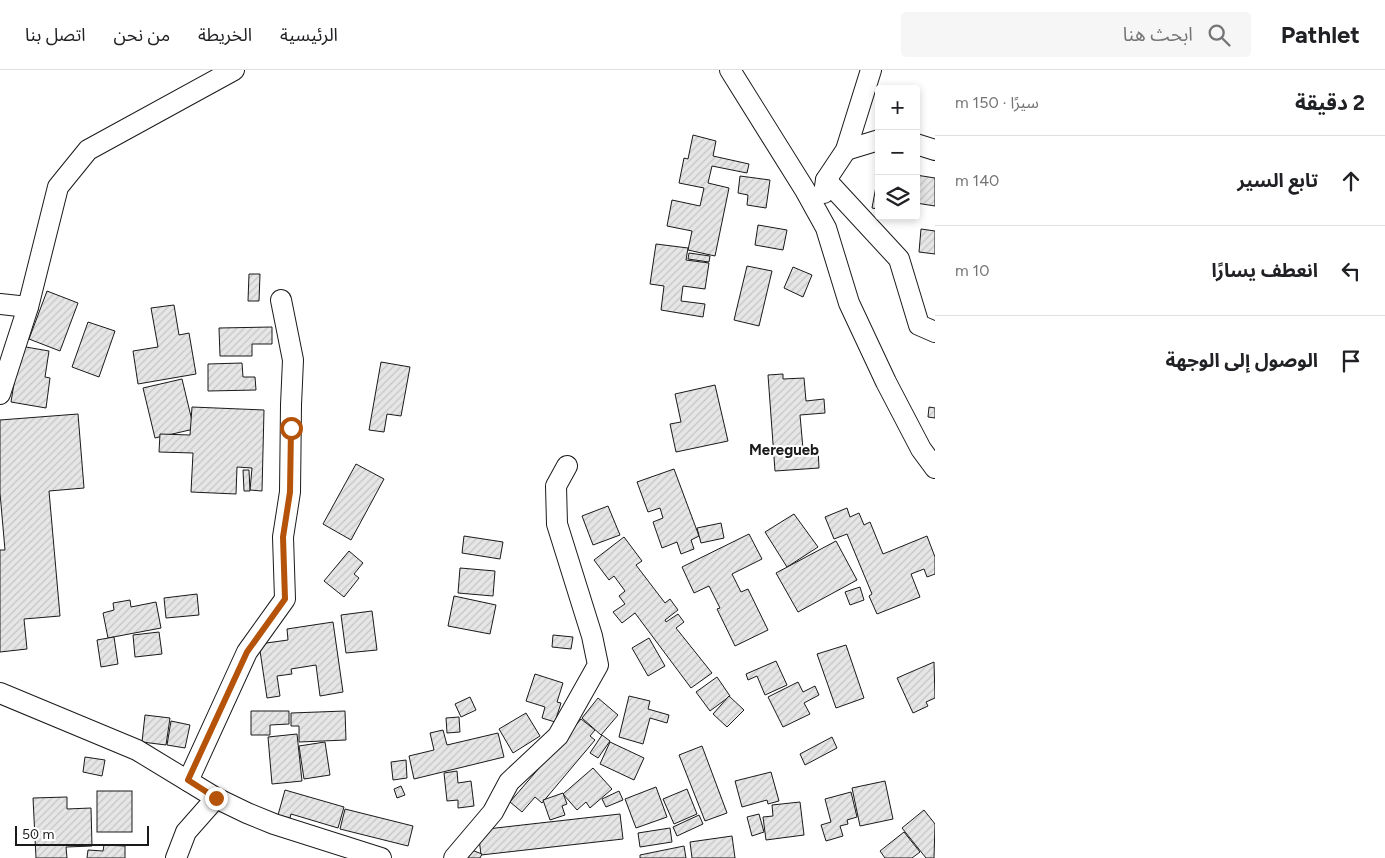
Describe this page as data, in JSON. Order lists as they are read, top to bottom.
{
  "districts": ["Meregueb"],
  "scale_bar": "50 m",
  "page": {
    "header": "Pathlet",
    "search": "ابحث هنا",
    "nav": [
      "الرئيسية",
      "الخريطة",
      "من نحن",
      "اتصل بنا"
    ],
    "heading": ["2 دقيقة", "سيرًا · 150 m"],
    "map_buttons": ["+", "−"],
    "list": [
      ["تابع السير", "140 m"],
      ["انعطف يسارًا", "10 m"],
      "الوصول إلى الوجهة"
    ],
    "scale": "50 m"
  }
}
